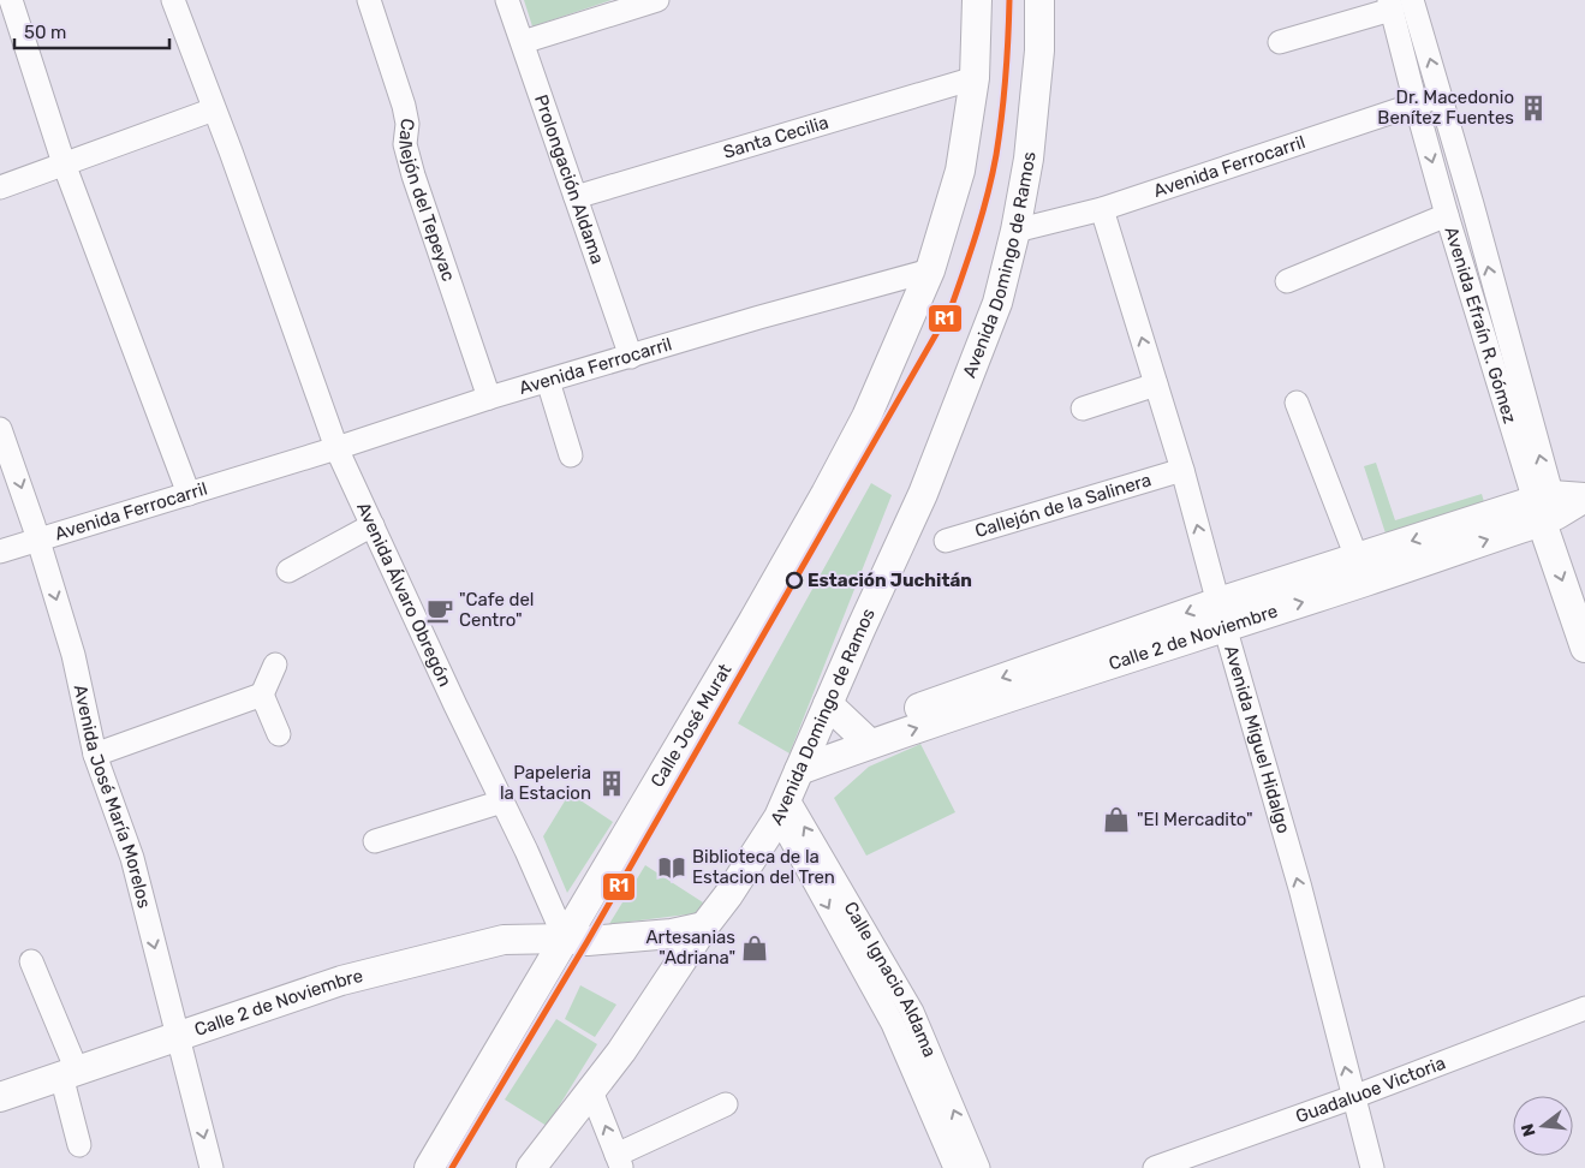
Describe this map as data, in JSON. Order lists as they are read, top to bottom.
{
  "streets": {
    "street": [
      "Santa Cecilia",
      "Avenida Ferrocarril",
      "Prolongación Aldama",
      "Callejón del Tepeyac",
      "Avenida Domingo de Ramos",
      "Avenida Efraín R. Gómez",
      "Callejón de la Salinera",
      "Avenida Álvaro Obregón",
      "Calle 2 de Noviembre",
      "Calle José Murat",
      "Avenida Miguel Hidalgo",
      "Avenida José María Morelos",
      "Calle Ignacio Aldama",
      "Guadaluoe Victoria"
    ]
  },
  "crossings": [
    ["Santa Cecilia", "Prolongación Aldama"],
    ["Avenida Ferrocarril", "Prolongación Aldama"],
    ["Avenida Ferrocarril", "Callejón del Tepeyac"],
    ["Avenida Ferrocarril", "Avenida Domingo de Ramos"],
    ["Avenida Ferrocarril", "Avenida Efraín R. Gómez"],
    ["Avenida Ferrocarril", "Avenida Álvaro Obregón"],
    ["Avenida Ferrocarril", "Calle José Murat"],
    ["Avenida Ferrocarril", "Avenida Miguel Hidalgo"],
    ["Avenida Ferrocarril", "Avenida José María Morelos"],
    ["Avenida Domingo de Ramos", "Calle 2 de Noviembre"],
    ["Avenida Domingo de Ramos", "Calle Ignacio Aldama"],
    ["Avenida Efraín R. Gómez", "Calle 2 de Noviembre"],
    ["Callejón de la Salinera", "Avenida Miguel Hidalgo"],
    ["Avenida Álvaro Obregón", "Calle 2 de Noviembre"],
    ["Avenida Álvaro Obregón", "Calle José Murat"],
    ["Calle 2 de Noviembre", "Calle José Murat"],
    ["Calle 2 de Noviembre", "Avenida Miguel Hidalgo"],
    ["Calle 2 de Noviembre", "Avenida José María Morelos"],
    ["Avenida Miguel Hidalgo", "Guadaluoe Victoria"]
  ],
  "one_way": ["Avenida Miguel Hidalgo"],
  "places": {
    "building": ["Dr. Macedonio Benítez Fuentes", "Papeleria la Estacion"],
    "other": ["Estación Juchitán"],
    "cafe": ["\"Cafe del Centro\""],
    "shop": ["\"El Mercadito\"", "Artesanias \"Adriana\""],
    "library": ["Biblioteca de la Estacion del Tren"]
  },
  "lines": ["transit line R1"],
  "scale_bar": "50 m",
  "north": "left"
}
